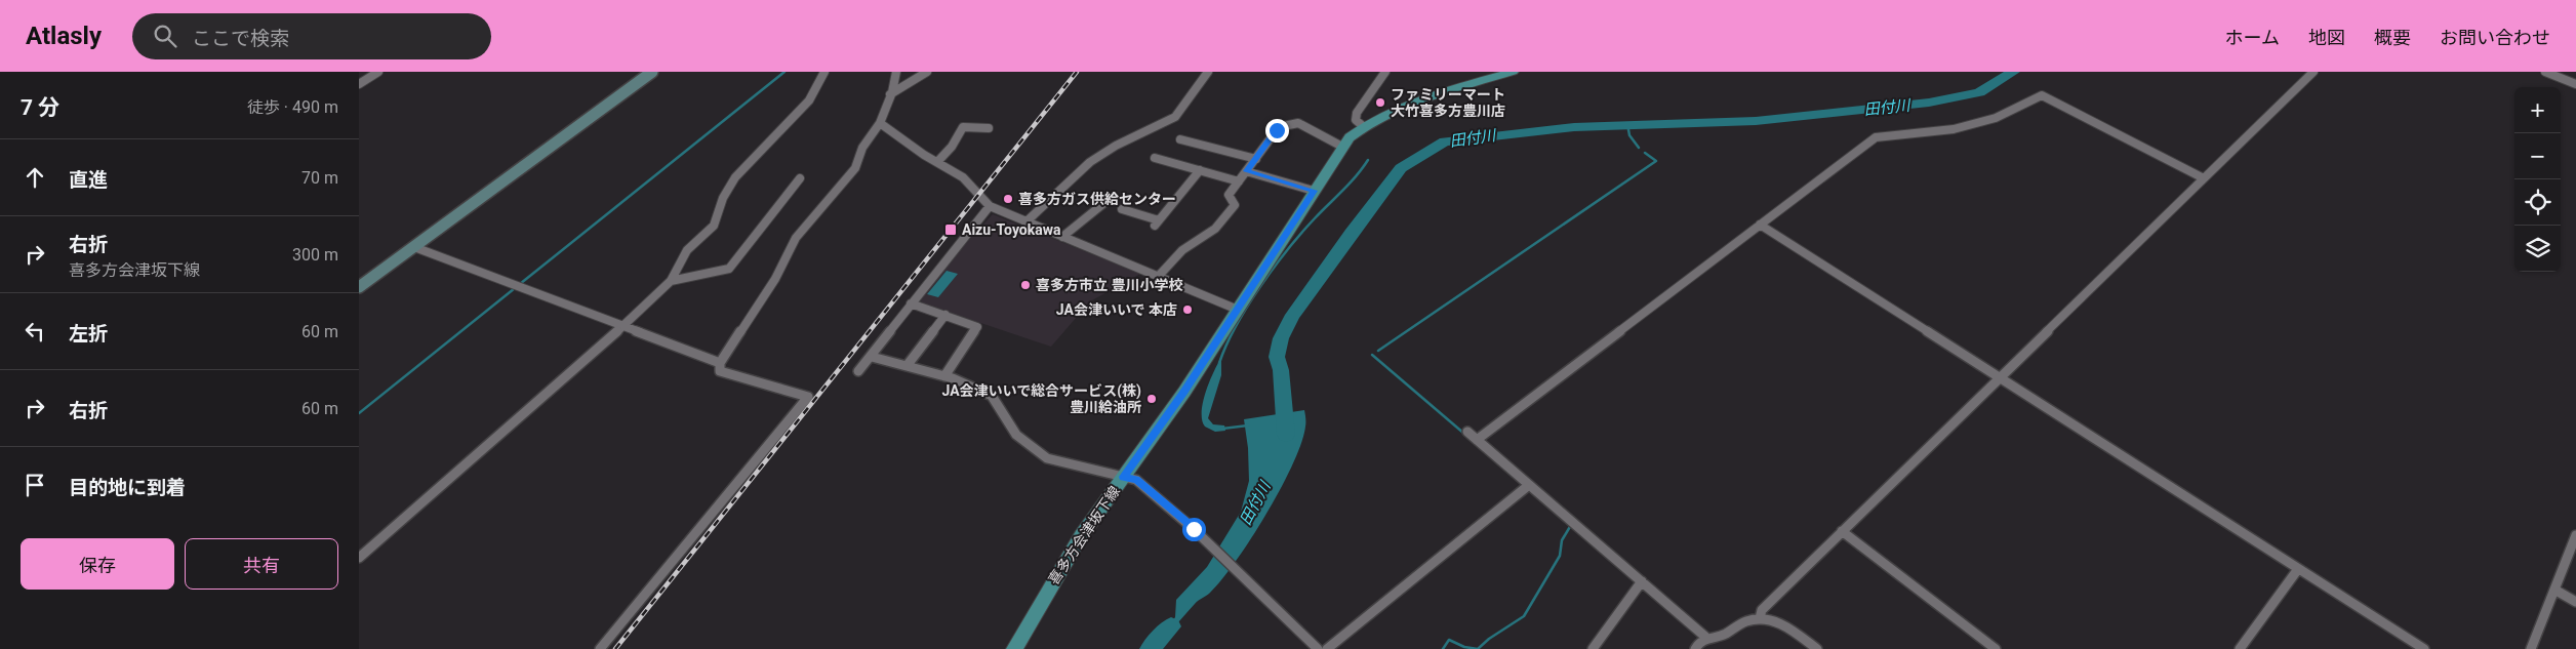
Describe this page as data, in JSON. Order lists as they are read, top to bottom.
{
  "streets": {
    "main road": ["喜多方会津坂下線"]
  },
  "water": ["田付川"],
  "places": {
    "other": [
      "ファミリーマート 大竹喜多方豊川店",
      "喜多方ガス供給センター",
      "喜多方市立 豊川小学校",
      "JA会津いいで 本店",
      "JA会津いいで総合サービス(株) 豊川給油所"
    ],
    "transit": ["Aizu-Toyokawa"]
  },
  "page": {
    "header": "Atlasly",
    "search": "ここで検索",
    "nav": [
      "ホーム",
      "地図",
      "概要",
      "お問い合わせ"
    ],
    "heading": ["7 分", "徒歩 · 490 m"],
    "map_buttons": ["+", "−"],
    "list": [
      ["直進", "70 m"],
      ["右折", "喜多方会津坂下線", "300 m"],
      ["左折", "60 m"],
      ["右折", "60 m"],
      "目的地に到着"
    ],
    "buttons": ["保存", "共有"]
  }
}
